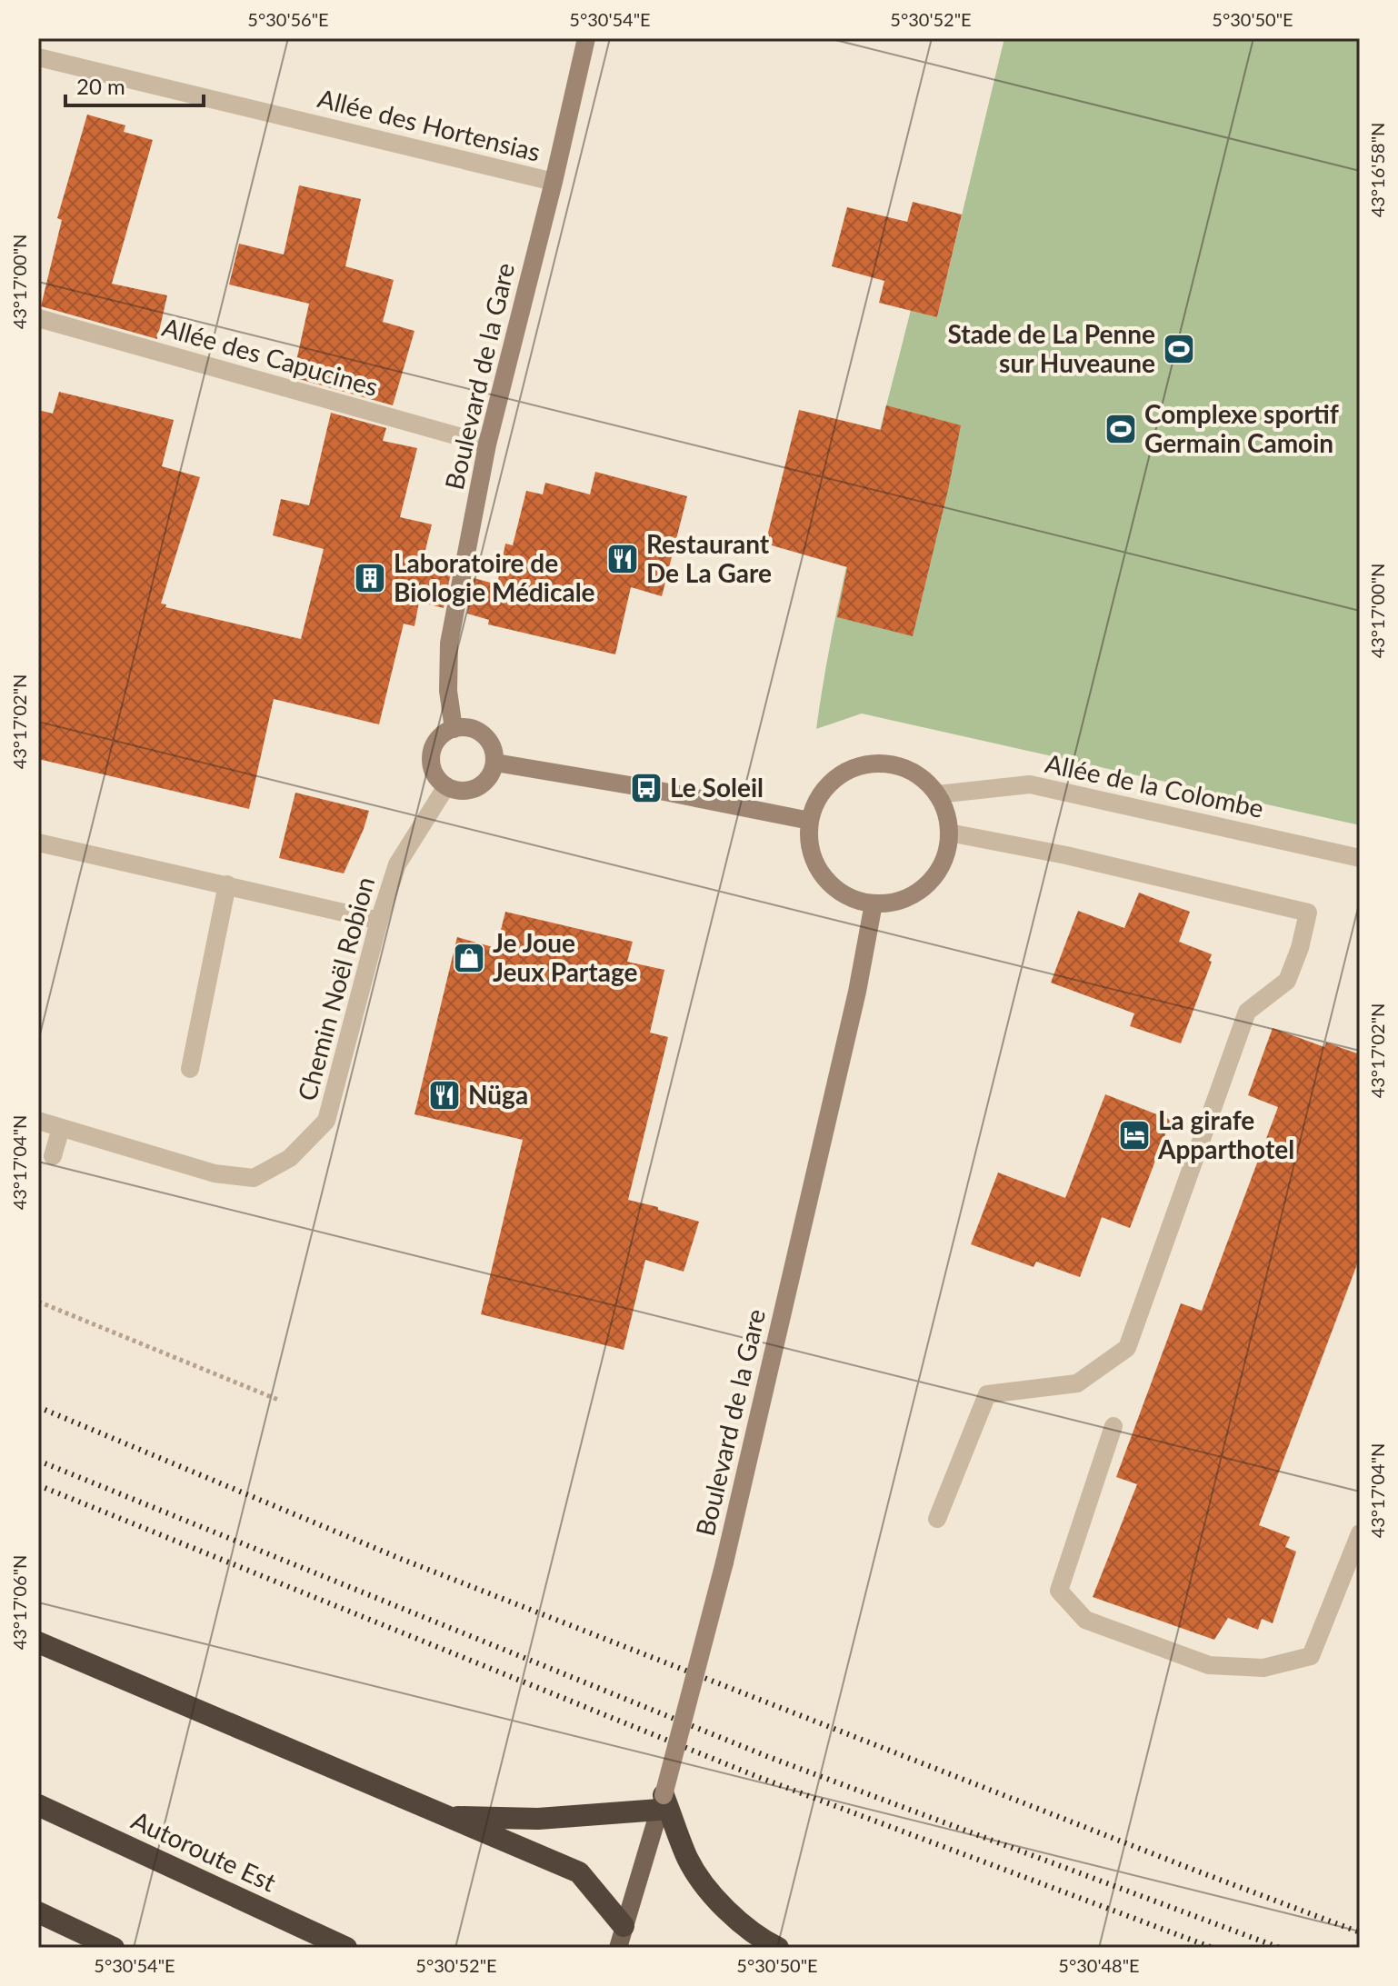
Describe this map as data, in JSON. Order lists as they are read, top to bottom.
{
  "streets": {
    "highway": ["Autoroute Est"],
    "main road": ["Boulevard de la Gare"],
    "street": [
      "Allée des Hortensias",
      "Allée des Capucines",
      "Allée de la Colombe",
      "Chemin Noël Robion"
    ]
  },
  "crossings": [
    ["Allée des Hortensias", "Boulevard de la Gare"],
    ["Allée des Capucines", "Boulevard de la Gare"],
    ["Boulevard de la Gare", "Allée de la Colombe"],
    ["Boulevard de la Gare", "Chemin Noël Robion"]
  ],
  "places": {
    "sports": ["Stade de La Penne sur Huveaune", "Complexe sportif Germain Camoin"],
    "restaurant": ["Restaurant De La Gare", "Nüga"],
    "building": ["Laboratoire de Biologie Médicale"],
    "bus stop": ["Le Soleil"],
    "shop": ["Je Joue Jeux Partage"],
    "hotel": ["La girafe Apparthotel"]
  },
  "scale_bar": "20 m",
  "coordinates": [
    "5°30'56\"E",
    "5°30'54\"E",
    "5°30'52\"E",
    "5°30'50\"E",
    "43°16'58\"N",
    "43°17'00\"N",
    "43°17'02\"N",
    "43°17'04\"N",
    "43°17'06\"N",
    "5°30'48\"E"
  ]
}
